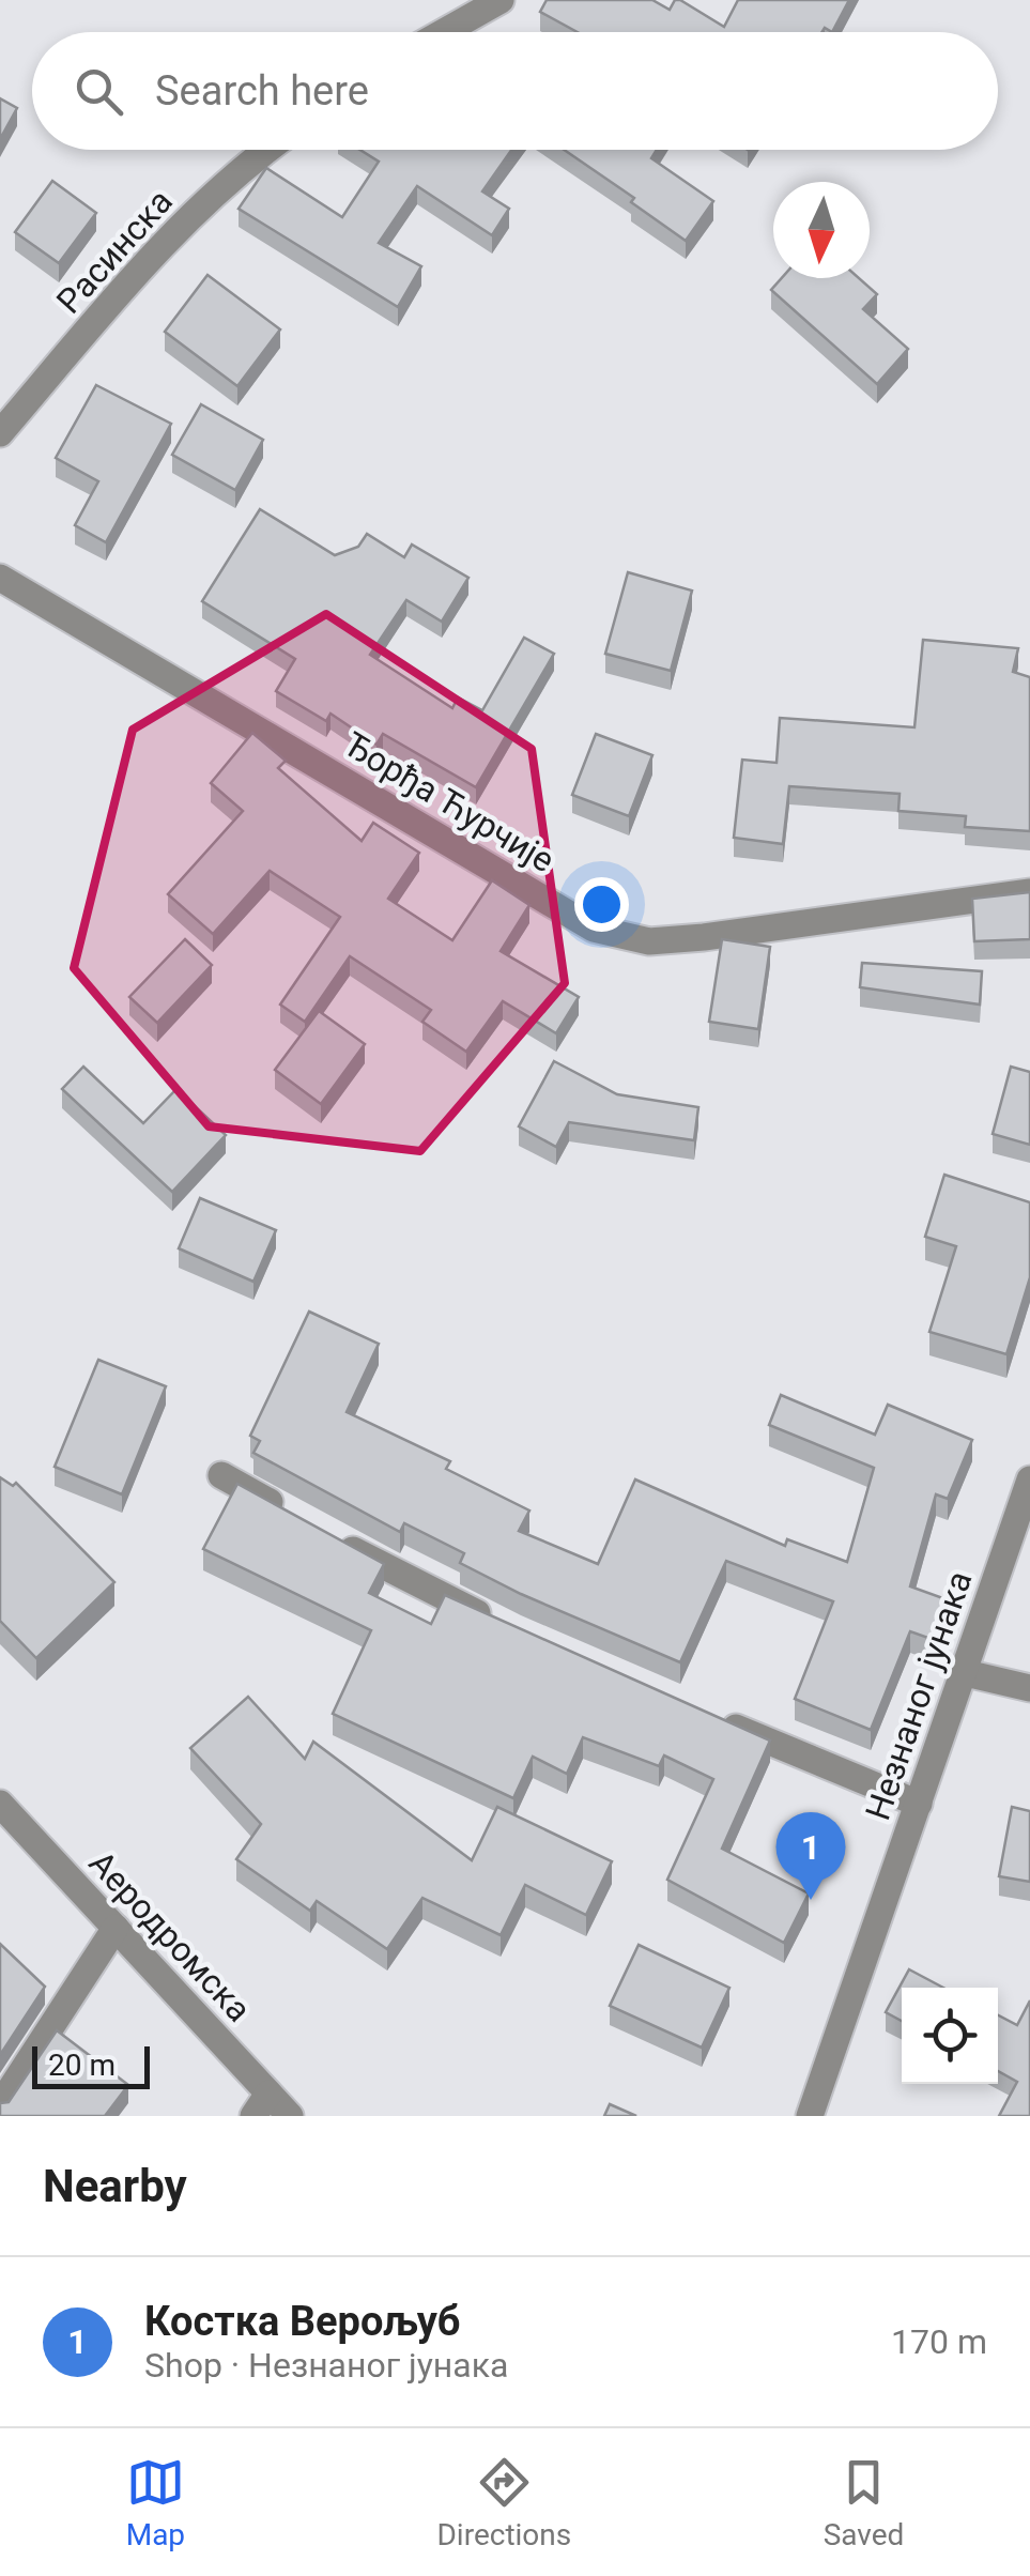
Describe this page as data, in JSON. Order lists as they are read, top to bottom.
{
  "streets": {
    "street": [
      "Расинска",
      "Ђорђа Ћурчије",
      "Незнаног јунака",
      "Аеродромска"
    ]
  },
  "scale_bar": "20 m",
  "north": "bottom",
  "page": {
    "search": "Search here",
    "pins": "1",
    "scale": "20 m",
    "heading": "Nearby",
    "list": [
      {
        "mark": "1",
        "name": "Костка Верољуб",
        "note": "Shop · Незнаног јунака",
        "value": "170 m"
      }
    ],
    "nav": ["Map", "Directions", "Saved"]
  }
}
